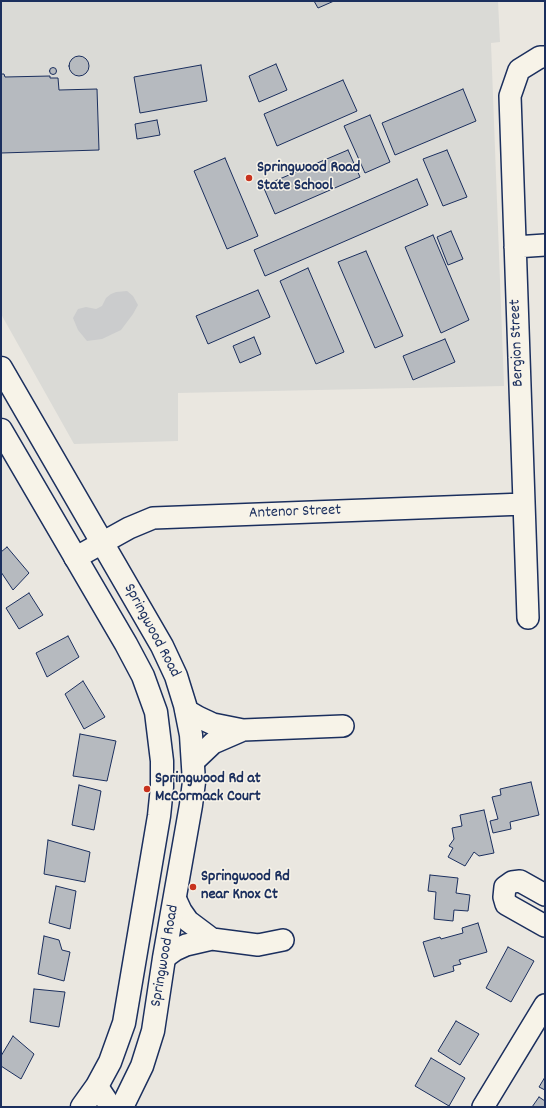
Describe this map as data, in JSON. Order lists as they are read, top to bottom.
{
  "streets": {
    "main road": ["Springwood Road"],
    "street": ["Bergion Street", "Antenor Street"]
  },
  "crossings": [
    ["Bergion Street", "Antenor Street"],
    ["Antenor Street", "Springwood Road"]
  ],
  "places": ["Springwood Road State School", "Springwood Rd at McCormack Court", "Springwood Rd near Knox Ct"]
}
